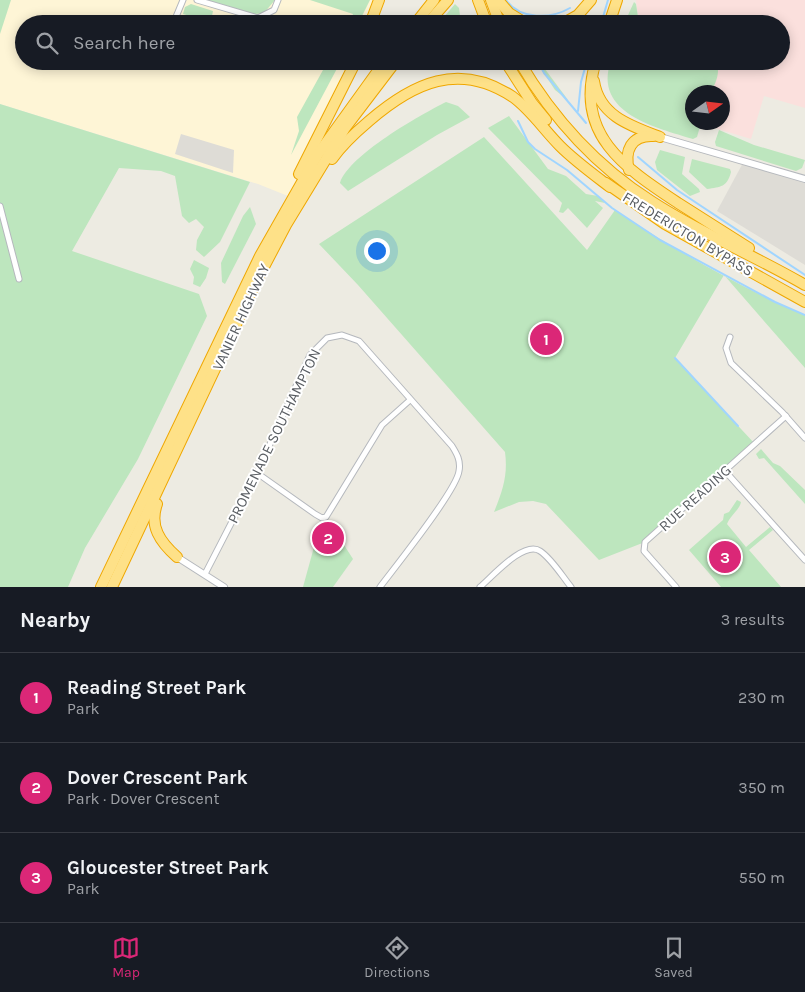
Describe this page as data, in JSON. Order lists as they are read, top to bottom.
{
  "streets": {
    "highway": ["FREDERICTON BYPASS", "VANIER HIGHWAY"],
    "street": ["PROMENADE SOUTHAMPTON", "RUE READING"]
  },
  "north": "right",
  "page": {
    "search": "Search here",
    "pins": ["1", "2", "3"],
    "heading": ["Nearby", "3 results"],
    "list": [
      {
        "mark": "1",
        "name": "Reading Street Park",
        "note": "Park",
        "value": "230 m"
      },
      {
        "mark": "2",
        "name": "Dover Crescent Park",
        "note": "Park · Dover Crescent",
        "value": "350 m"
      },
      {
        "mark": "3",
        "name": "Gloucester Street Park",
        "note": "Park",
        "value": "550 m"
      }
    ],
    "nav": ["Map", "Directions", "Saved"]
  }
}
